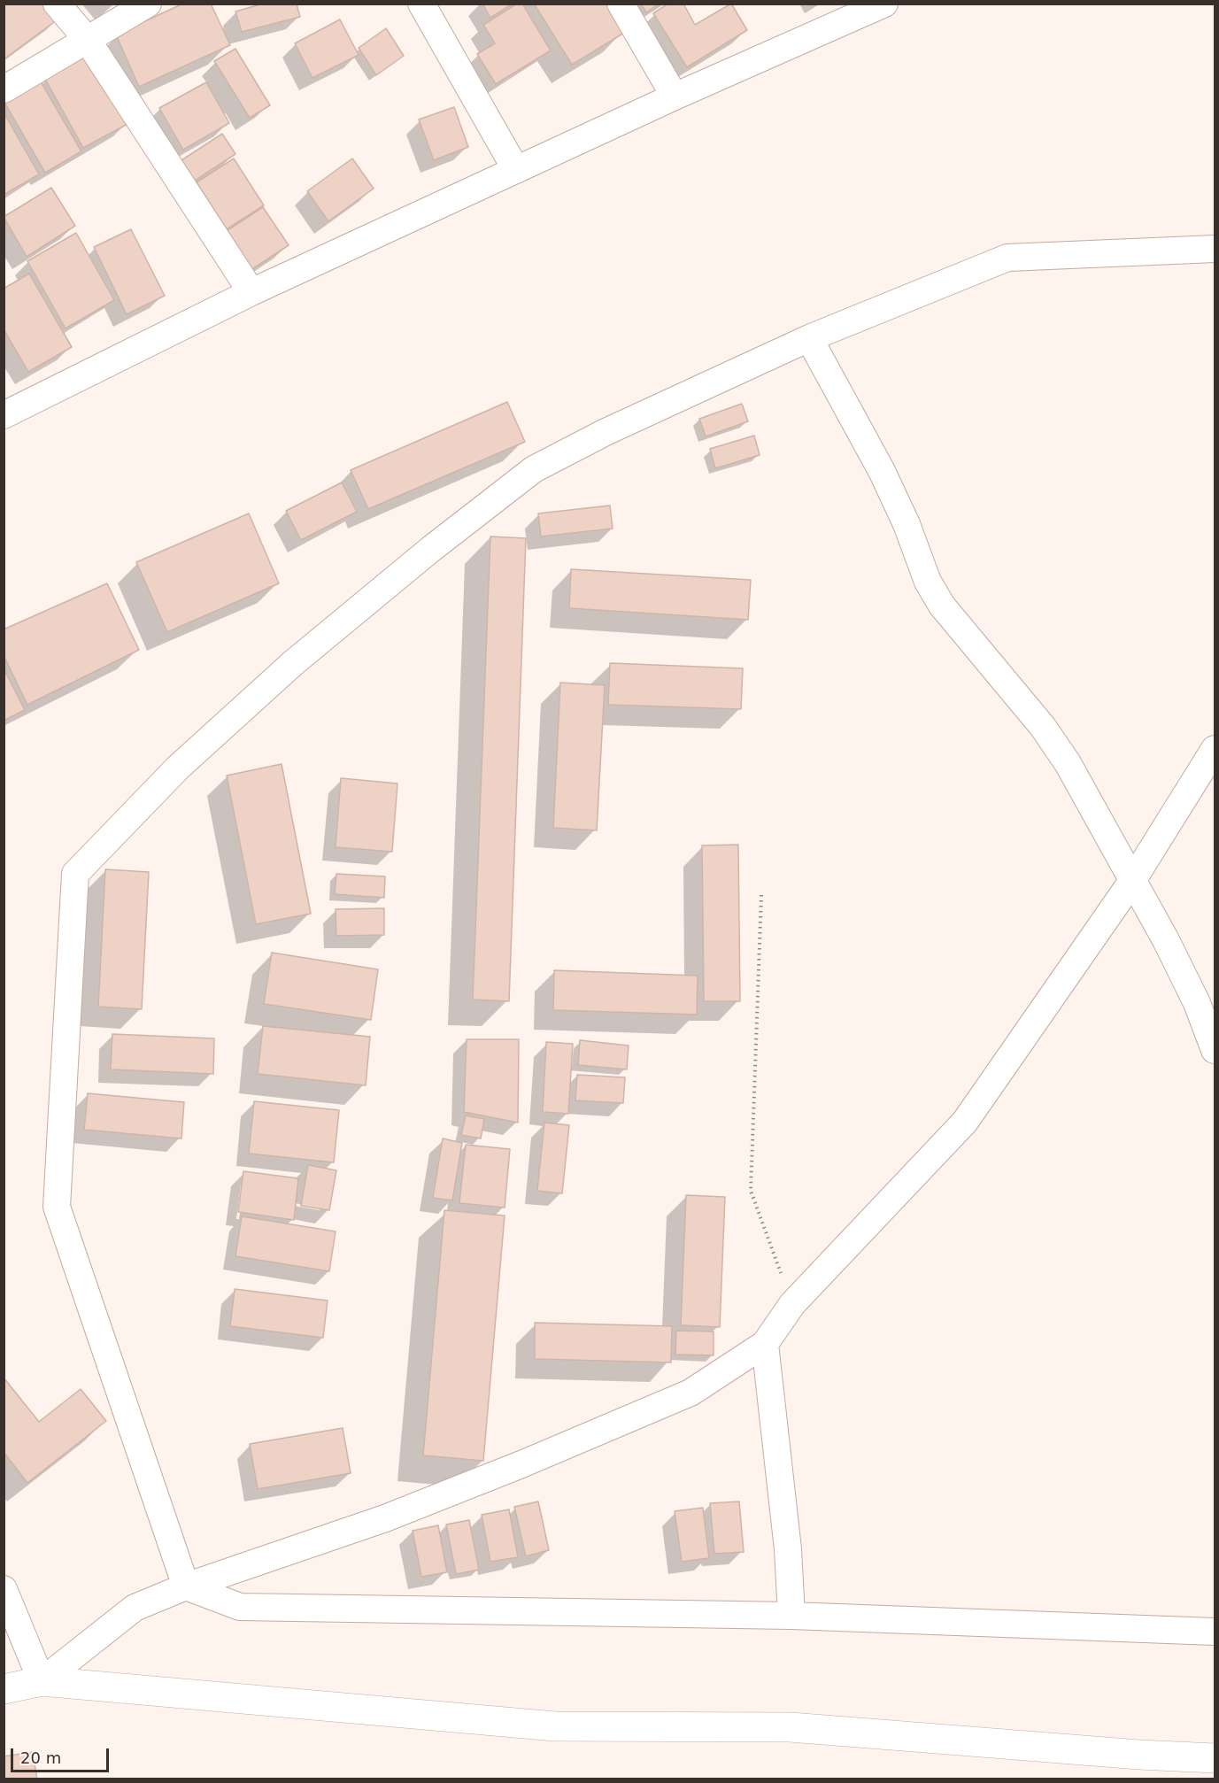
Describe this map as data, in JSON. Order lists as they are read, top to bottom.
{
  "scale_bar": "20 m"
}
